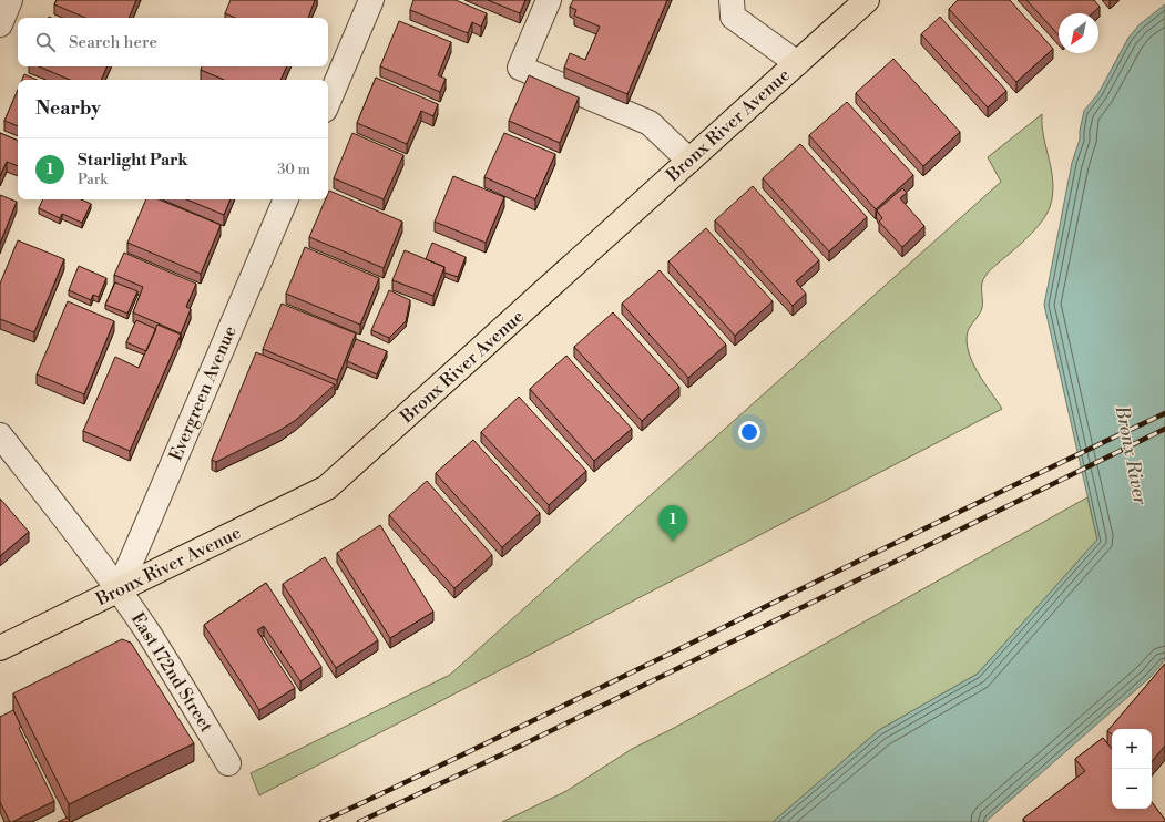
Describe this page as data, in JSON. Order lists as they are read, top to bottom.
{
  "streets": {
    "main road": ["Bronx River Avenue"],
    "street": ["Evergreen Avenue", "East 172nd Street"]
  },
  "crossings": [
    ["Bronx River Avenue", "Evergreen Avenue"],
    ["Bronx River Avenue", "East 172nd Street"],
    ["Evergreen Avenue", "East 172nd Street"]
  ],
  "water": ["Bronx River"],
  "north": "bottom left",
  "page": {
    "search": "Search here",
    "heading": "Nearby",
    "list": [
      {
        "mark": "1",
        "name": "Starlight Park",
        "note": "Park",
        "value": "30 m"
      }
    ],
    "pins": "1",
    "map_buttons": ["+", "−"]
  }
}
